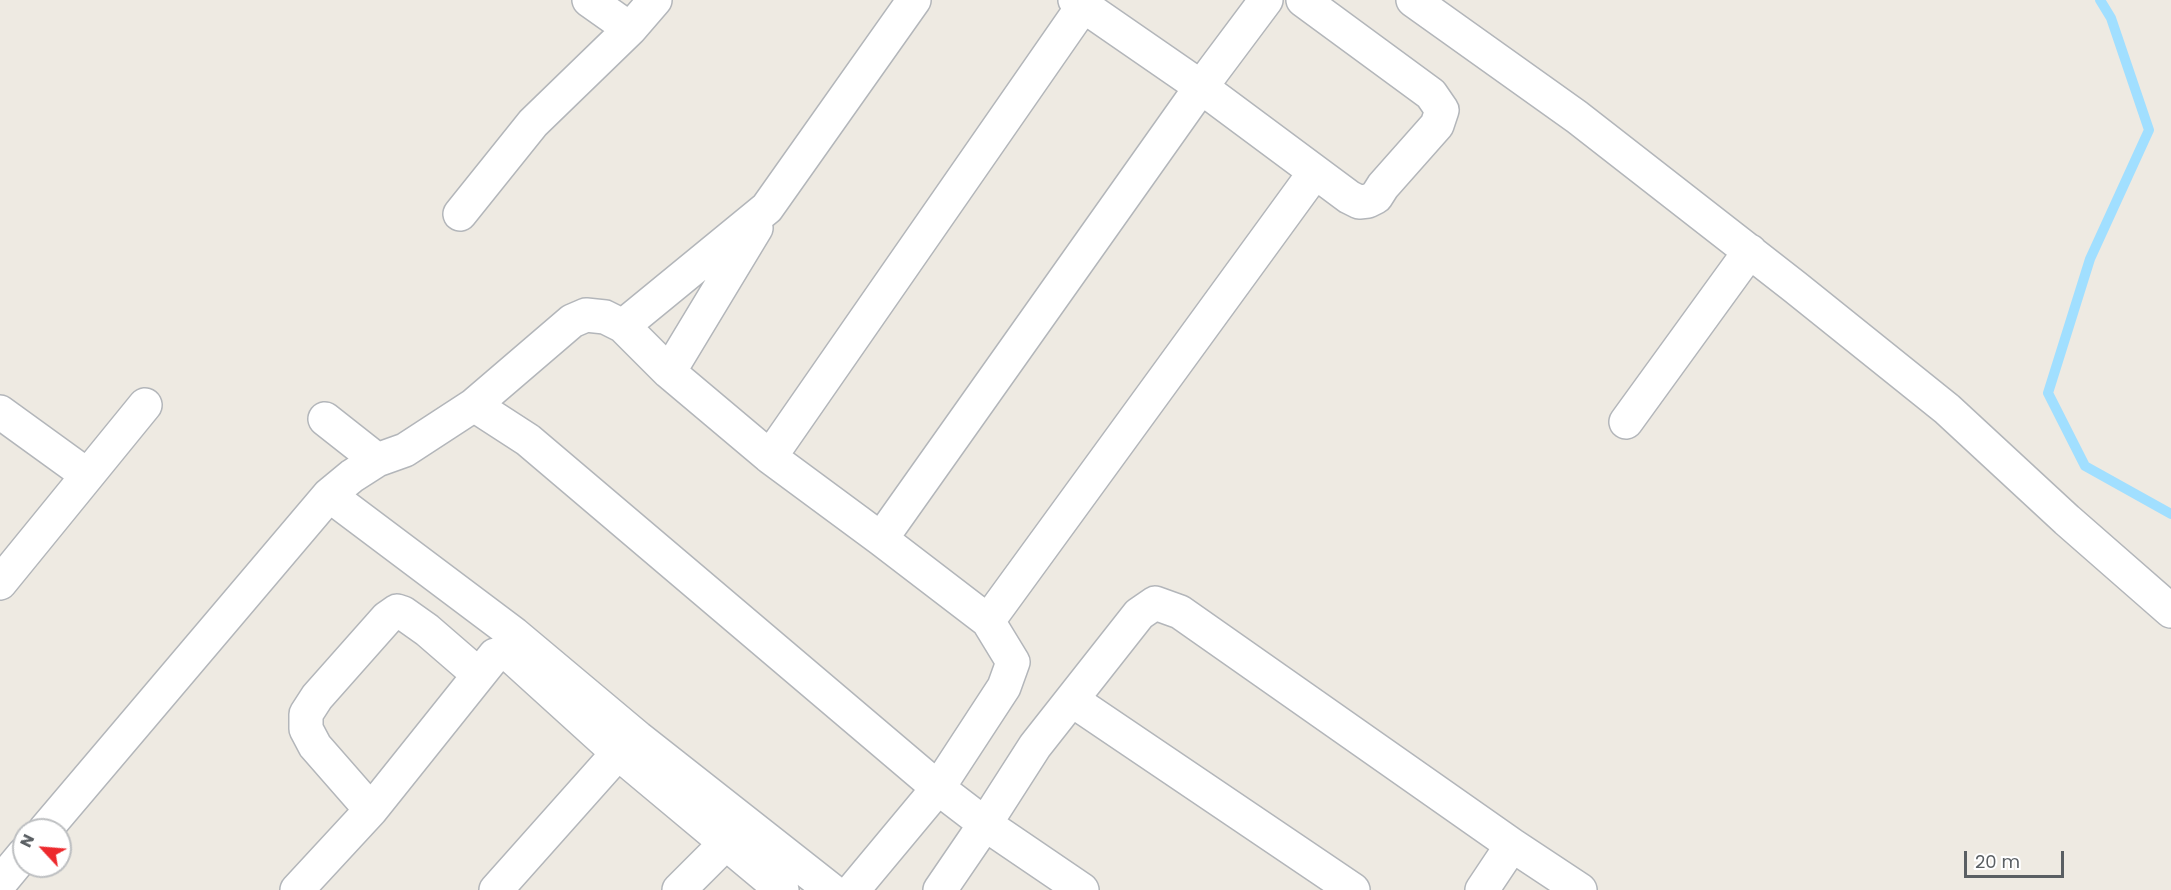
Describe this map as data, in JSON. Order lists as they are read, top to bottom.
{
  "scale_bar": "20 m",
  "north": "top left"
}
